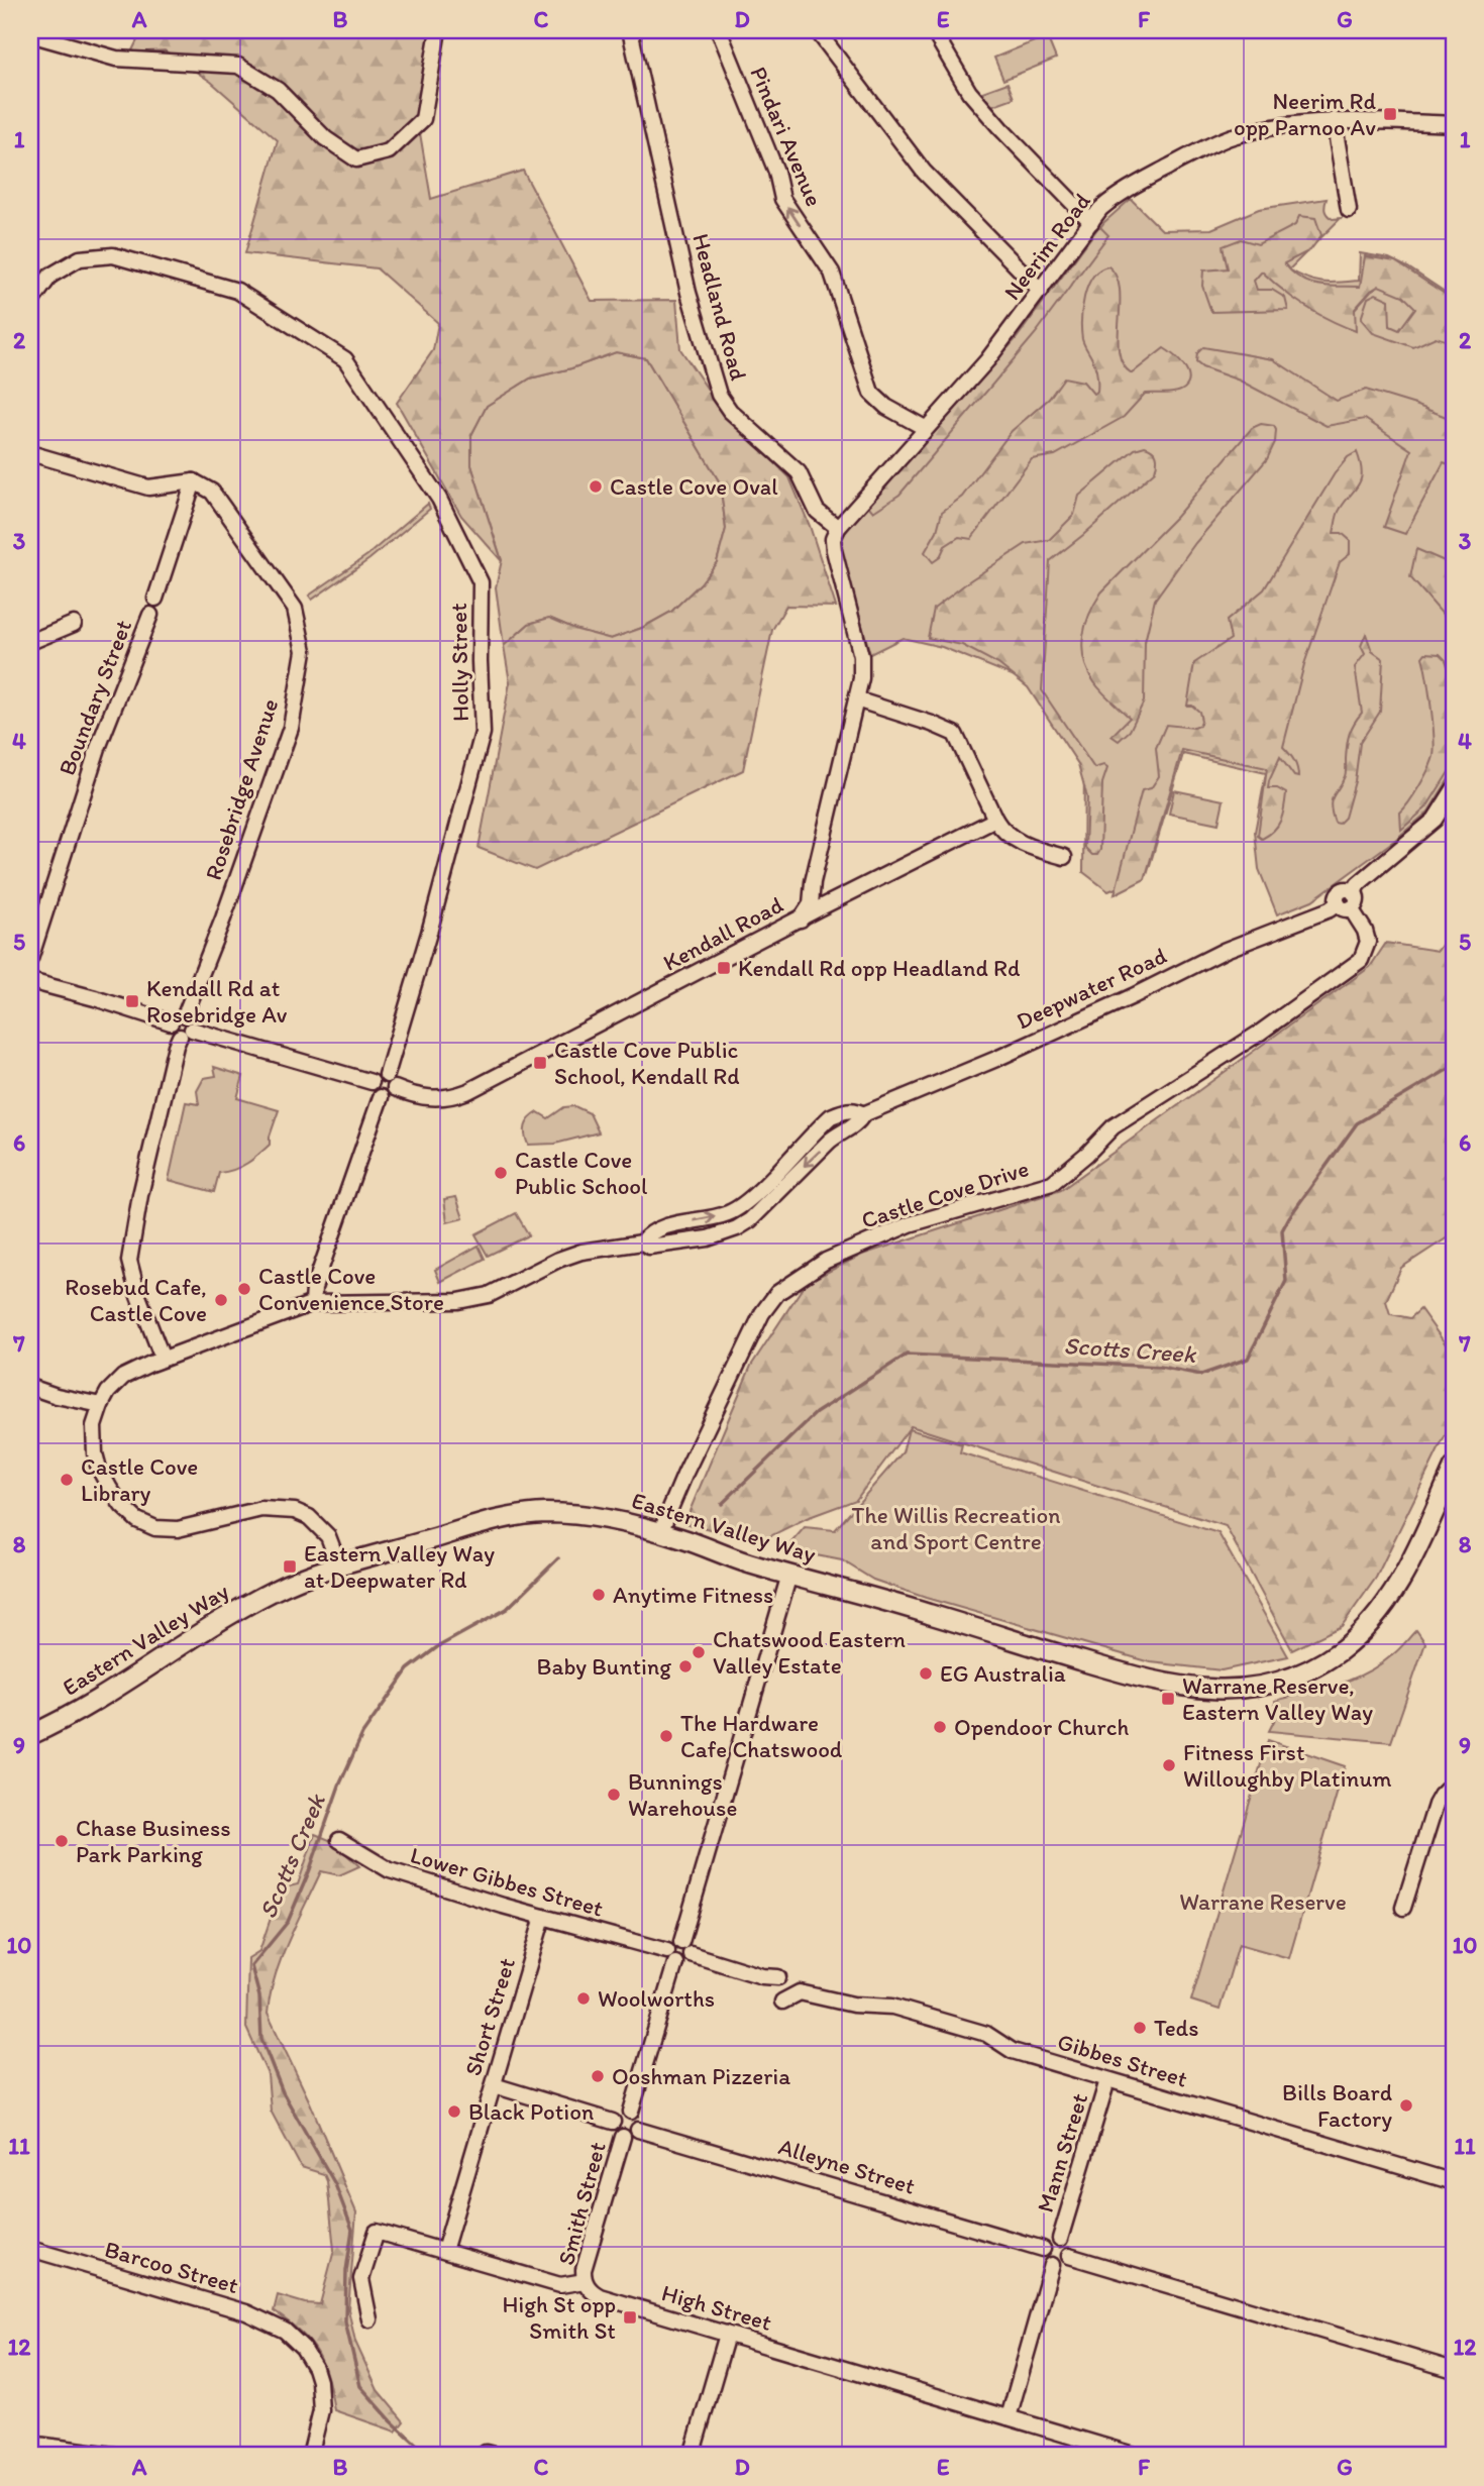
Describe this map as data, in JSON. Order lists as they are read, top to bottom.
{
  "streets": {
    "main road": ["Eastern Valley Way"],
    "street": [
      "Pindari Avenue",
      "Neerim Road",
      "Headland Road",
      "Holly Street",
      "Boundary Street",
      "Rosebridge Avenue",
      "Kendall Road",
      "Deepwater Road",
      "Castle Cove Drive",
      "Lower Gibbes Street",
      "Short Street",
      "Gibbes Street",
      "Mann Street",
      "Alleyne Street",
      "Smith Street",
      "Barcoo Street",
      "High Street"
    ]
  },
  "crossings": [
    ["Pindari Avenue", "Neerim Road"],
    ["Neerim Road", "Headland Road"],
    ["Holly Street", "Kendall Road"],
    ["Boundary Street", "Rosebridge Avenue"],
    ["Deepwater Road", "Castle Cove Drive"],
    ["Deepwater Road", "Eastern Valley Way"],
    ["Castle Cove Drive", "Eastern Valley Way"],
    ["Lower Gibbes Street", "Short Street"],
    ["Gibbes Street", "Mann Street"],
    ["Mann Street", "Alleyne Street"],
    ["Alleyne Street", "Smith Street"],
    ["Smith Street", "High Street"]
  ],
  "one_way": ["Pindari Avenue"],
  "water": ["Scotts Creek"],
  "parks": ["The Willis Recreation and Sport Centre", "Warrane Reserve"],
  "places": {
    "transit": [
      "Neerim Rd opp Parnoo Av",
      "Kendall Rd opp Headland Rd",
      "Kendall Rd at Rosebridge Av",
      "Castle Cove Public School, Kendall Rd",
      "Eastern Valley Way at Deepwater Rd",
      "Warrane Reserve, Eastern Valley Way",
      "High St opp Smith St"
    ],
    "other": [
      "Castle Cove Oval",
      "Castle Cove Public School",
      "Castle Cove Convenience Store",
      "Rosebud Cafe, Castle Cove",
      "Castle Cove Library",
      "Anytime Fitness",
      "Chatswood Eastern Valley Estate",
      "Baby Bunting",
      "EG Australia",
      "Opendoor Church",
      "The Hardware Cafe Chatswood",
      "Fitness First Willoughby Platinum",
      "Bunnings Warehouse",
      "Chase Business Park Parking",
      "Woolworths",
      "Teds",
      "Ooshman Pizzeria",
      "Bills Board Factory",
      "Black Potion"
    ]
  },
  "grid": {
    "columns": [
      "A",
      "B",
      "C",
      "D",
      "E",
      "F",
      "G"
    ],
    "rows": [
      "1",
      "2",
      "3",
      "4",
      "5",
      "6",
      "7",
      "8",
      "9",
      "10",
      "11",
      "12"
    ]
  }
}
